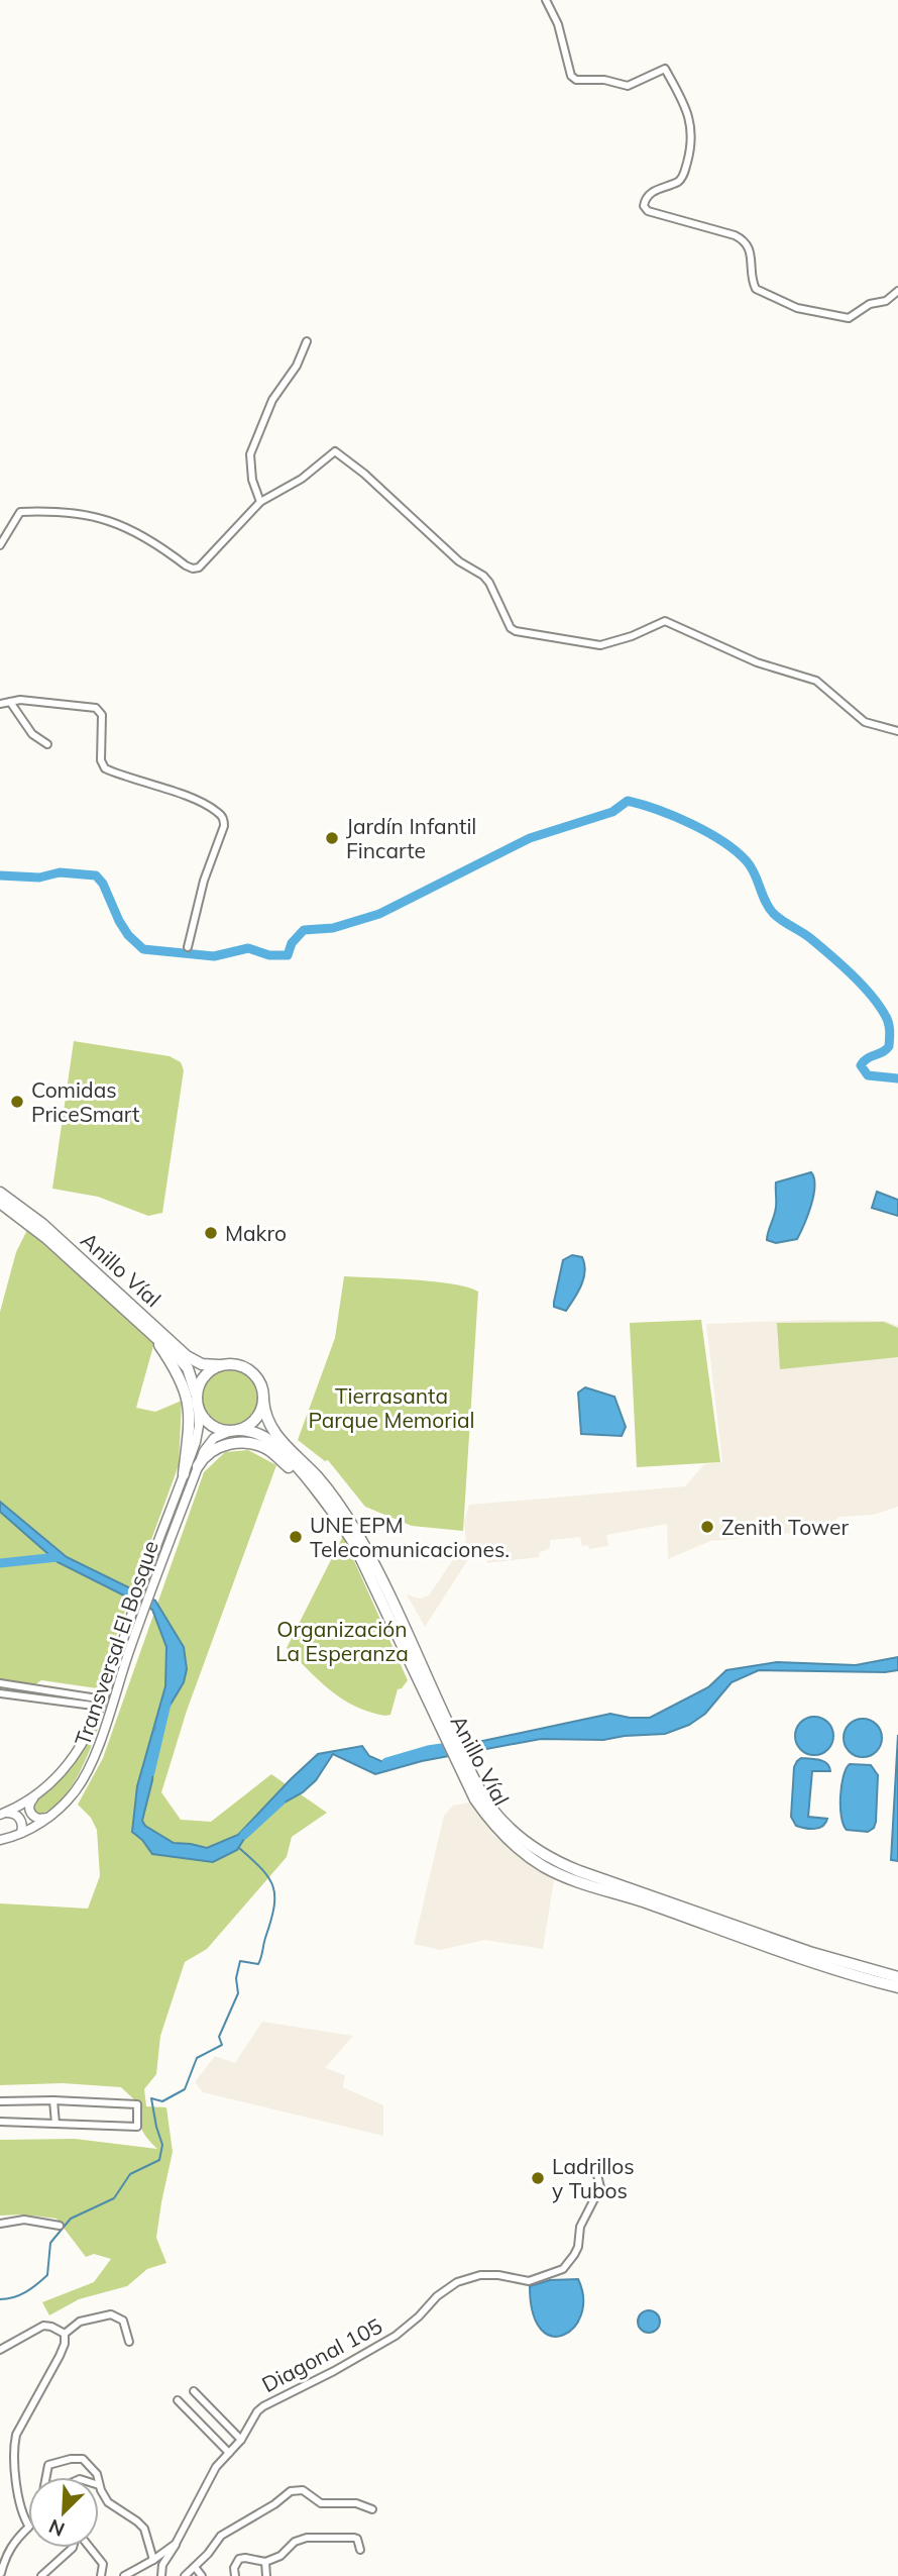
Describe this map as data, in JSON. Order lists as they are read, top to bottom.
{
  "streets": {
    "highway": ["Anillo Víal"],
    "main road": ["Transversal El Bosque"],
    "street": ["Diagonal 105"]
  },
  "crossings": [
    ["Anillo Víal", "Transversal El Bosque"]
  ],
  "parks": ["Tierrasanta Parque Memorial", "Organización La Esperanza"],
  "places": [
    "Jardín Infantil Fincarte",
    "Comidas PriceSmart",
    "Makro",
    "Zenith Tower",
    "UNE EPM Telecomunicaciones.",
    "Ladrillos y Tubos"
  ],
  "north": "bottom left"
}
